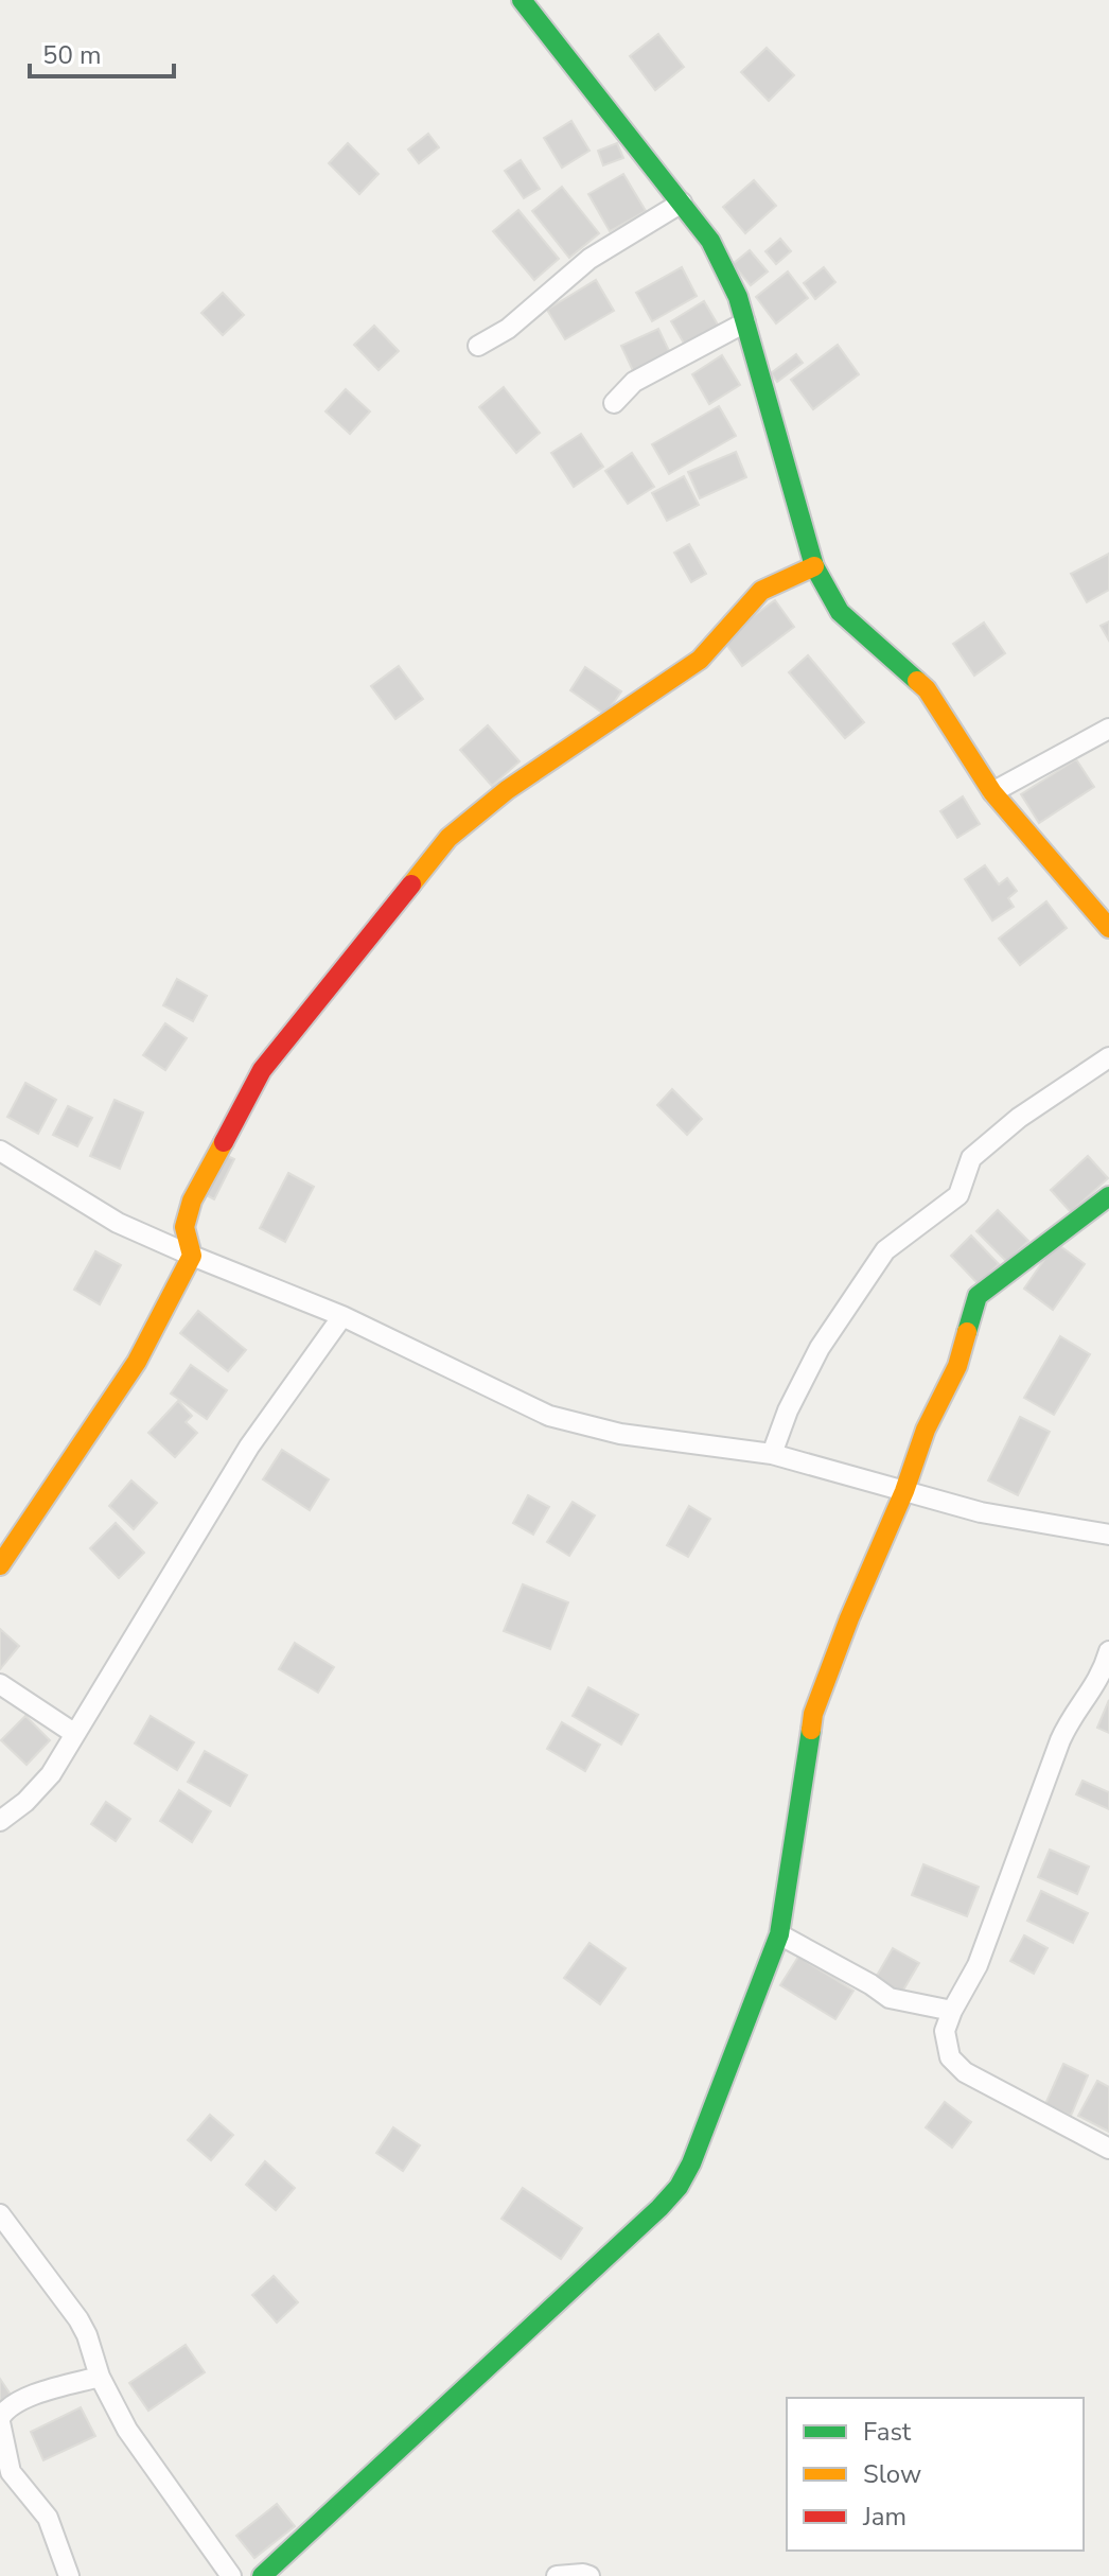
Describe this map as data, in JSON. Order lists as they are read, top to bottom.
{
  "legend": ["Fast", "Slow", "Jam"],
  "scale_bar": "50 m"
}
